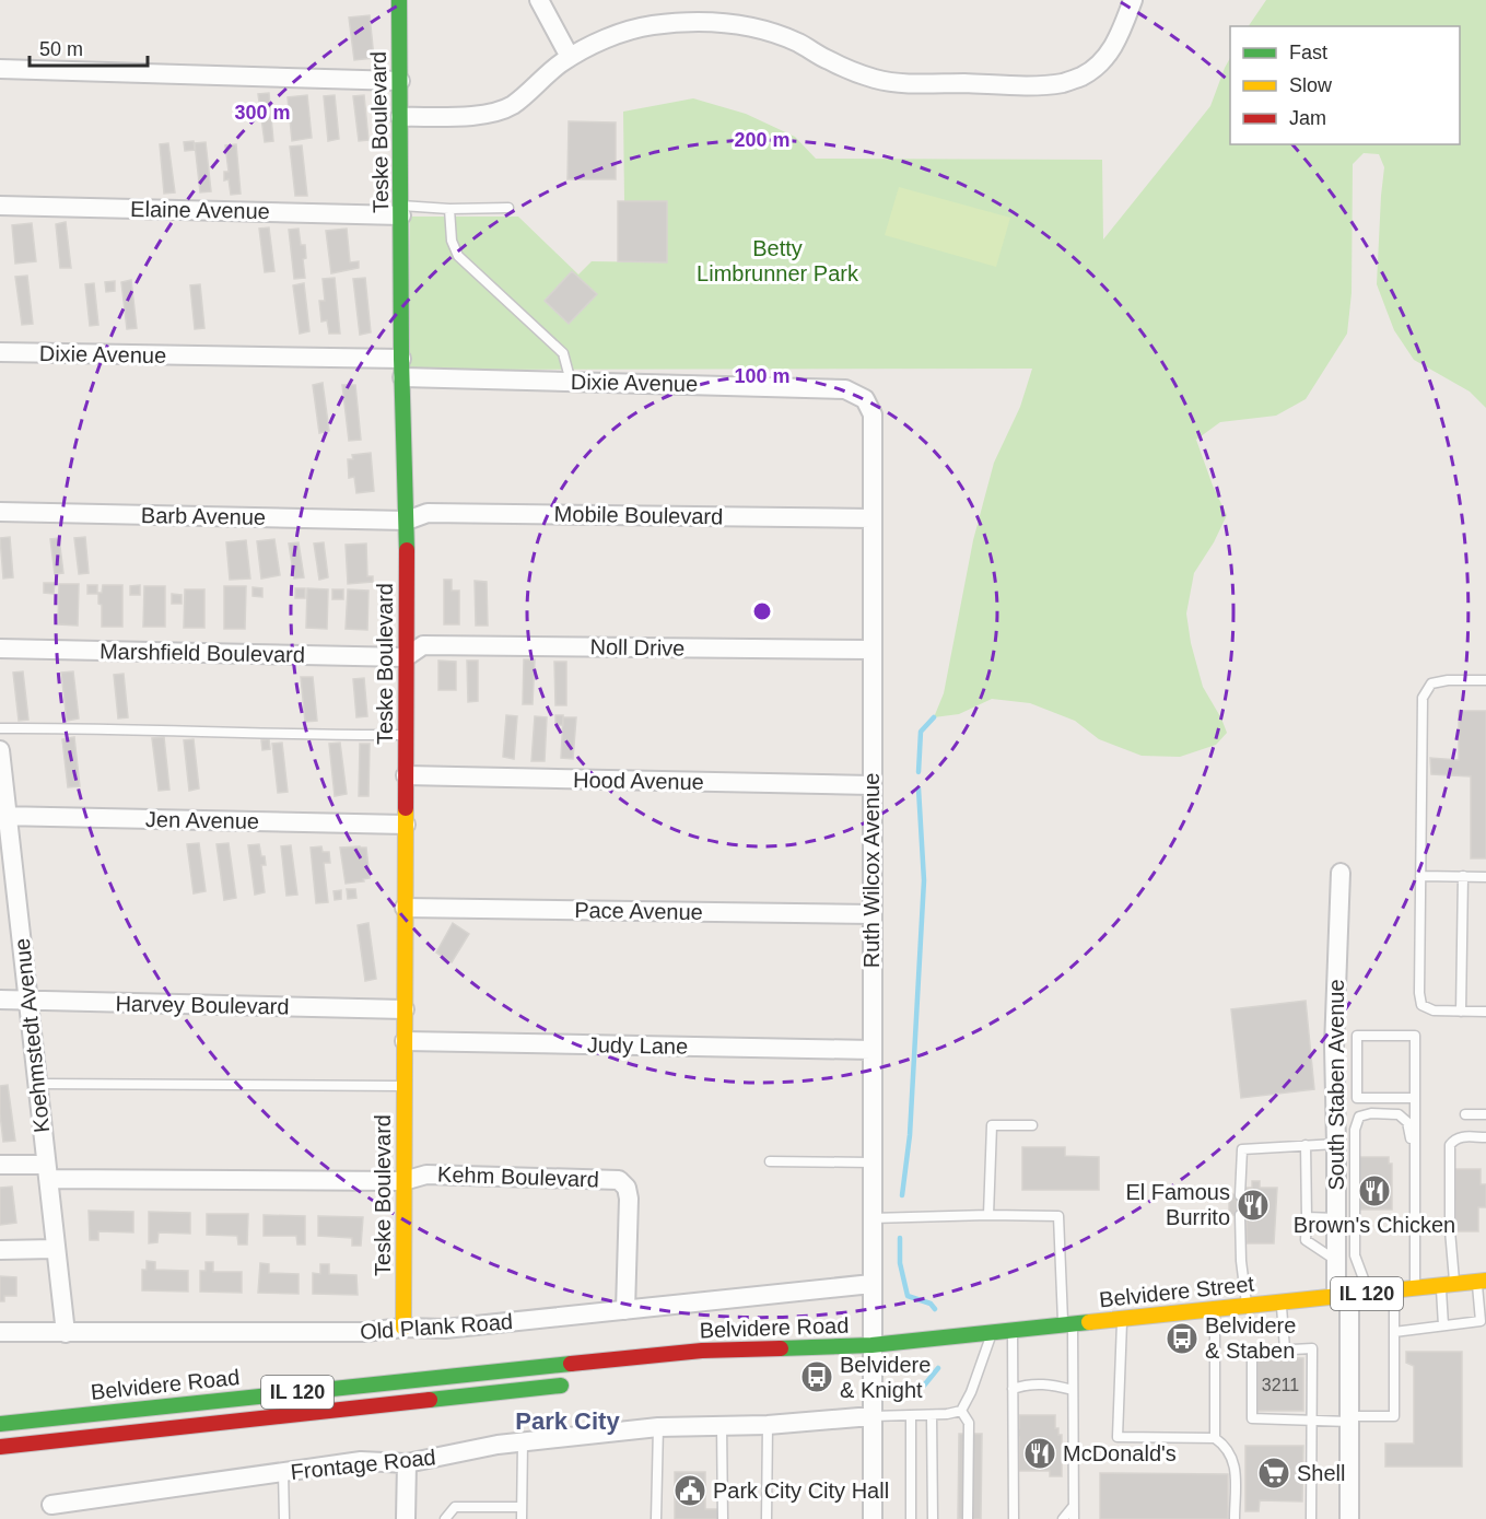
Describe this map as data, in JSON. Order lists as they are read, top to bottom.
{
  "streets": {
    "main road": [
      "Teske Boulevard",
      "Belvidere Street",
      "IL 120",
      "Belvidere Road"
    ],
    "street": [
      "Elaine Avenue",
      "Dixie Avenue",
      "Mobile Boulevard",
      "Barb Avenue",
      "Noll Drive",
      "Marshfield Boulevard",
      "Hood Avenue",
      "Jen Avenue",
      "Ruth Wilcox Avenue",
      "Pace Avenue",
      "Harvey Boulevard",
      "Koehmstedt Avenue",
      "Judy Lane",
      "South Staben Avenue",
      "Kehm Boulevard",
      "Old Plank Road",
      "Frontage Road"
    ]
  },
  "crossings": [
    ["Teske Boulevard", "Elaine Avenue"],
    ["Teske Boulevard", "Dixie Avenue"],
    ["Teske Boulevard", "Mobile Boulevard"],
    ["Teske Boulevard", "Barb Avenue"],
    ["Teske Boulevard", "Noll Drive"],
    ["Teske Boulevard", "Marshfield Boulevard"],
    ["Teske Boulevard", "Hood Avenue"],
    ["Teske Boulevard", "Jen Avenue"],
    ["Teske Boulevard", "Pace Avenue"],
    ["Teske Boulevard", "Harvey Boulevard"],
    ["Teske Boulevard", "Judy Lane"],
    ["Teske Boulevard", "Kehm Boulevard"],
    ["Teske Boulevard", "Old Plank Road"],
    ["Dixie Avenue", "Ruth Wilcox Avenue"],
    ["Mobile Boulevard", "Barb Avenue"],
    ["Mobile Boulevard", "Ruth Wilcox Avenue"],
    ["Noll Drive", "Marshfield Boulevard"],
    ["Noll Drive", "Ruth Wilcox Avenue"],
    ["Hood Avenue", "Ruth Wilcox Avenue"],
    ["Jen Avenue", "Koehmstedt Avenue"],
    ["Ruth Wilcox Avenue", "Pace Avenue"],
    ["Ruth Wilcox Avenue", "Judy Lane"],
    ["Ruth Wilcox Avenue", "Belvidere Street"],
    ["Ruth Wilcox Avenue", "Old Plank Road"],
    ["Ruth Wilcox Avenue", "Belvidere Road"],
    ["Ruth Wilcox Avenue", "Frontage Road"],
    ["Harvey Boulevard", "Koehmstedt Avenue"],
    ["Koehmstedt Avenue", "Kehm Boulevard"],
    ["Koehmstedt Avenue", "Old Plank Road"],
    ["South Staben Avenue", "Belvidere Street"],
    ["Kehm Boulevard", "Old Plank Road"],
    ["Belvidere Street", "Belvidere Road"]
  ],
  "districts": ["Park City"],
  "parks": ["Betty Limbrunner Park"],
  "places": {
    "restaurant": ["Brown's Chicken", "El Famous Burrito", "McDonald's"],
    "bus stop": ["Belvidere & Staben", "Belvidere & Knight"],
    "supermarket": ["Shell"],
    "public building": ["Park City City Hall"]
  },
  "house_numbers": ["3211"],
  "legend": ["Fast", "Slow", "Jam"],
  "scale_bar": "50 m",
  "rings": ["300 m", "200 m", "100 m"]
}
